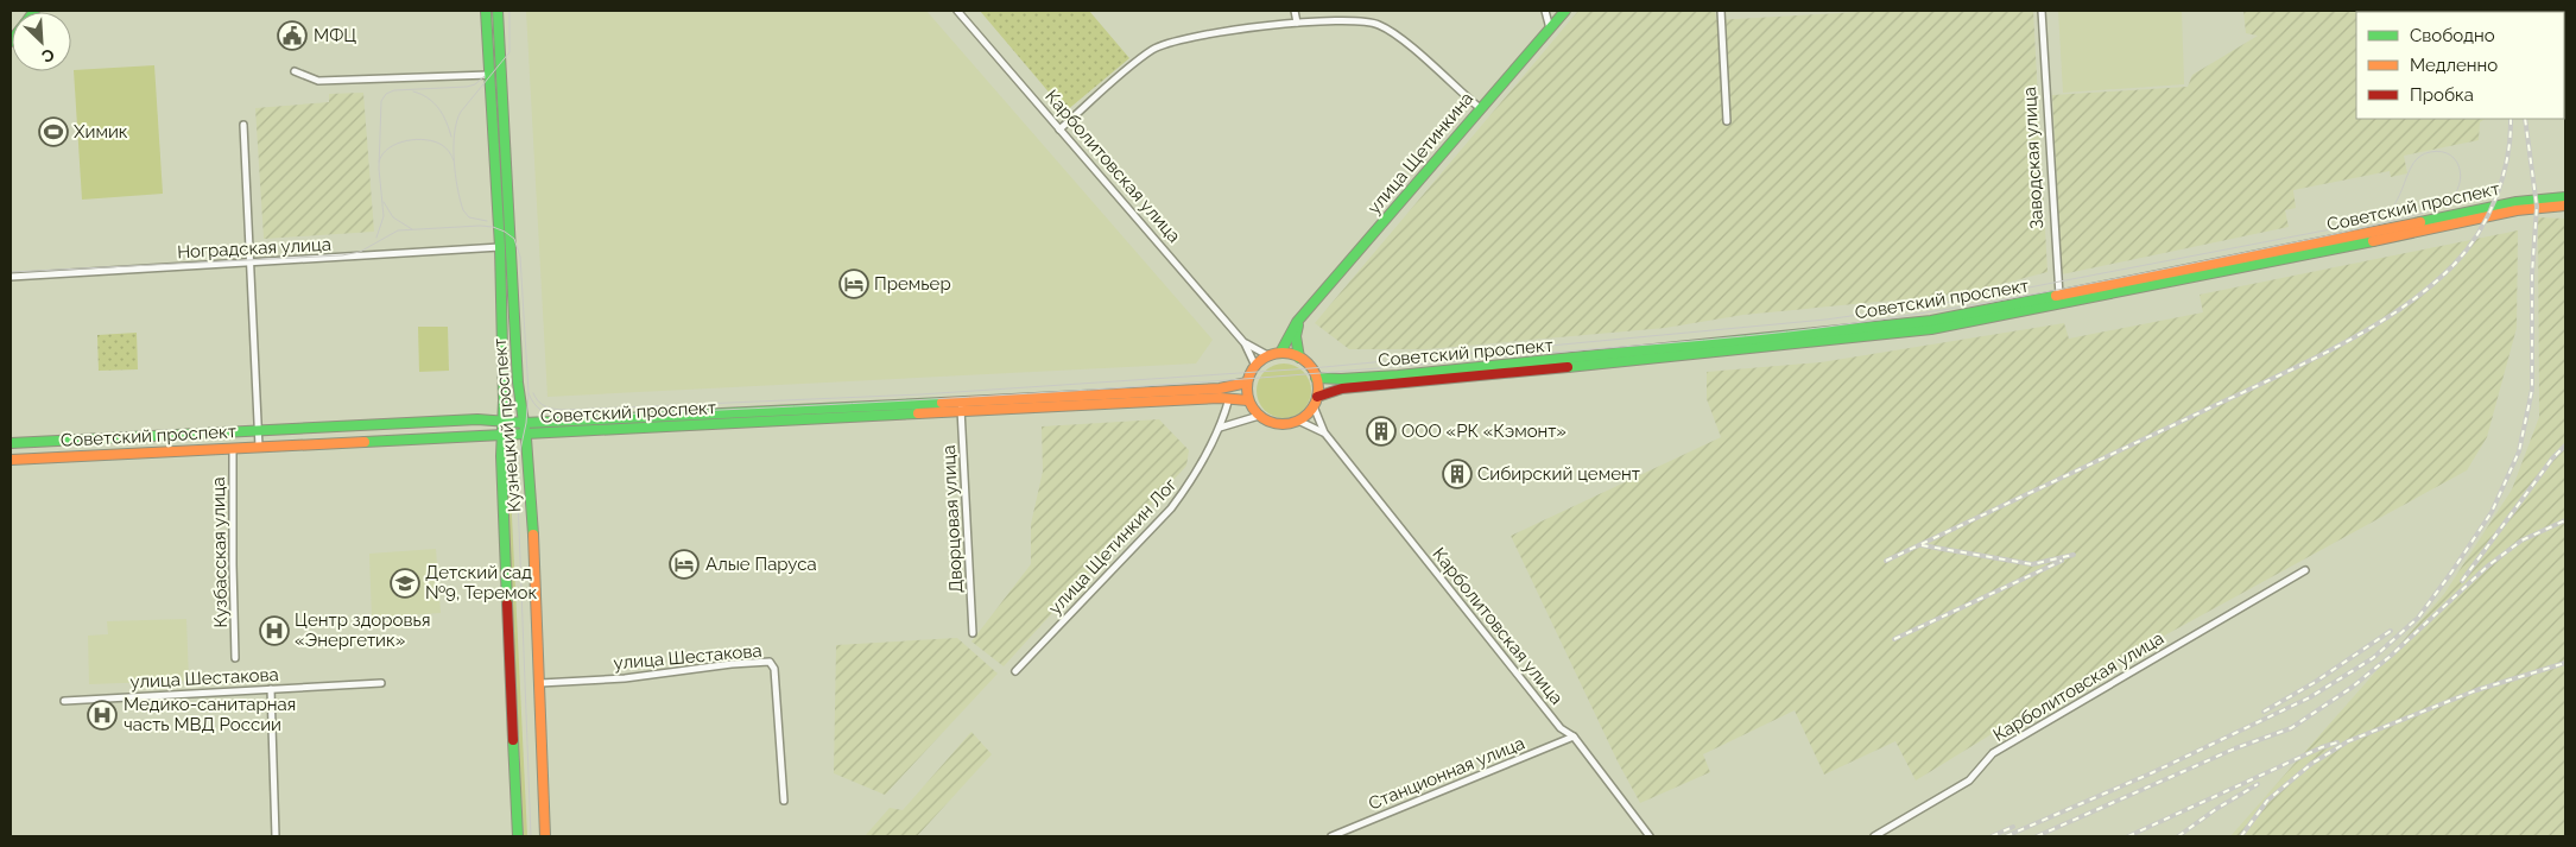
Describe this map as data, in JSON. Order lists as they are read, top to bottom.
{
  "streets": {
    "main road": ["улица Щетинкина", "Советский проспект", "Кузнецкий проспект"],
    "street": [
      "Заводская улица",
      "Карболитовская улица",
      "Ноградская улица",
      "Дворцовая улица",
      "улица Щетинкин Лог",
      "Кузбасская улица",
      "улица Шестакова",
      "Станционная улица"
    ]
  },
  "crossings": [
    ["улица Щетинкина", "Карболитовская улица"],
    ["улица Щетинкина", "Советский проспект"],
    ["Заводская улица", "Советский проспект"],
    ["Карболитовская улица", "Советский проспект"],
    ["Карболитовская улица", "Станционная улица"],
    ["Советский проспект", "Кузнецкий проспект"],
    ["Советский проспект", "Дворцовая улица"],
    ["Советский проспект", "улица Щетинкин Лог"],
    ["Советский проспект", "Кузбасская улица"],
    ["Ноградская улица", "Кузнецкий проспект"],
    ["Кузнецкий проспект", "улица Шестакова"]
  ],
  "places": {
    "public building": ["МФЦ"],
    "sports": ["Химик"],
    "hotel": ["Премьер", "Алые Паруса"],
    "building": ["ООО «РК «Кэмонт»", "Сибирский цемент"],
    "school or university": ["Детский сад №9, Теремок"],
    "hospital": ["Центр здоровья «Энергетик»", "Медико-санитарная часть МВД России"]
  },
  "legend": ["Свободно", "Медленно", "Пробка"],
  "north": "bottom right"
}
